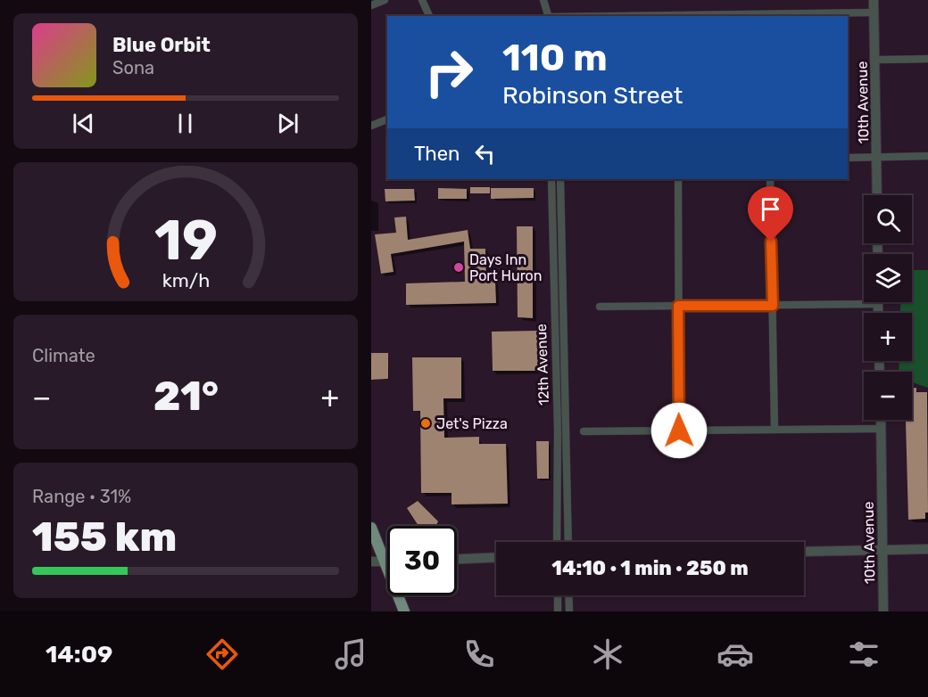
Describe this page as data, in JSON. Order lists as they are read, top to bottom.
{
  "streets": {
    "street": ["10th Avenue", "12th Avenue"]
  },
  "places": ["Days Inn Port Huron", "Jet's Pizza"],
  "page": {
    "turn": ["110 m", "Robinson Street"],
    "song": ["Blue Orbit", "Sona"],
    "then": "Then",
    "map_buttons": ["+", "−"],
    "tile": [
      "Climate",
      ["Range · 31%", "155 km"]
    ],
    "heat": ["−", "21°", "+"],
    "limit": "30",
    "trip": "14:10 · 1 min · 250 m",
    "tabs": "14:09",
    "gauge": ["19", "km/h"]
  }
}
